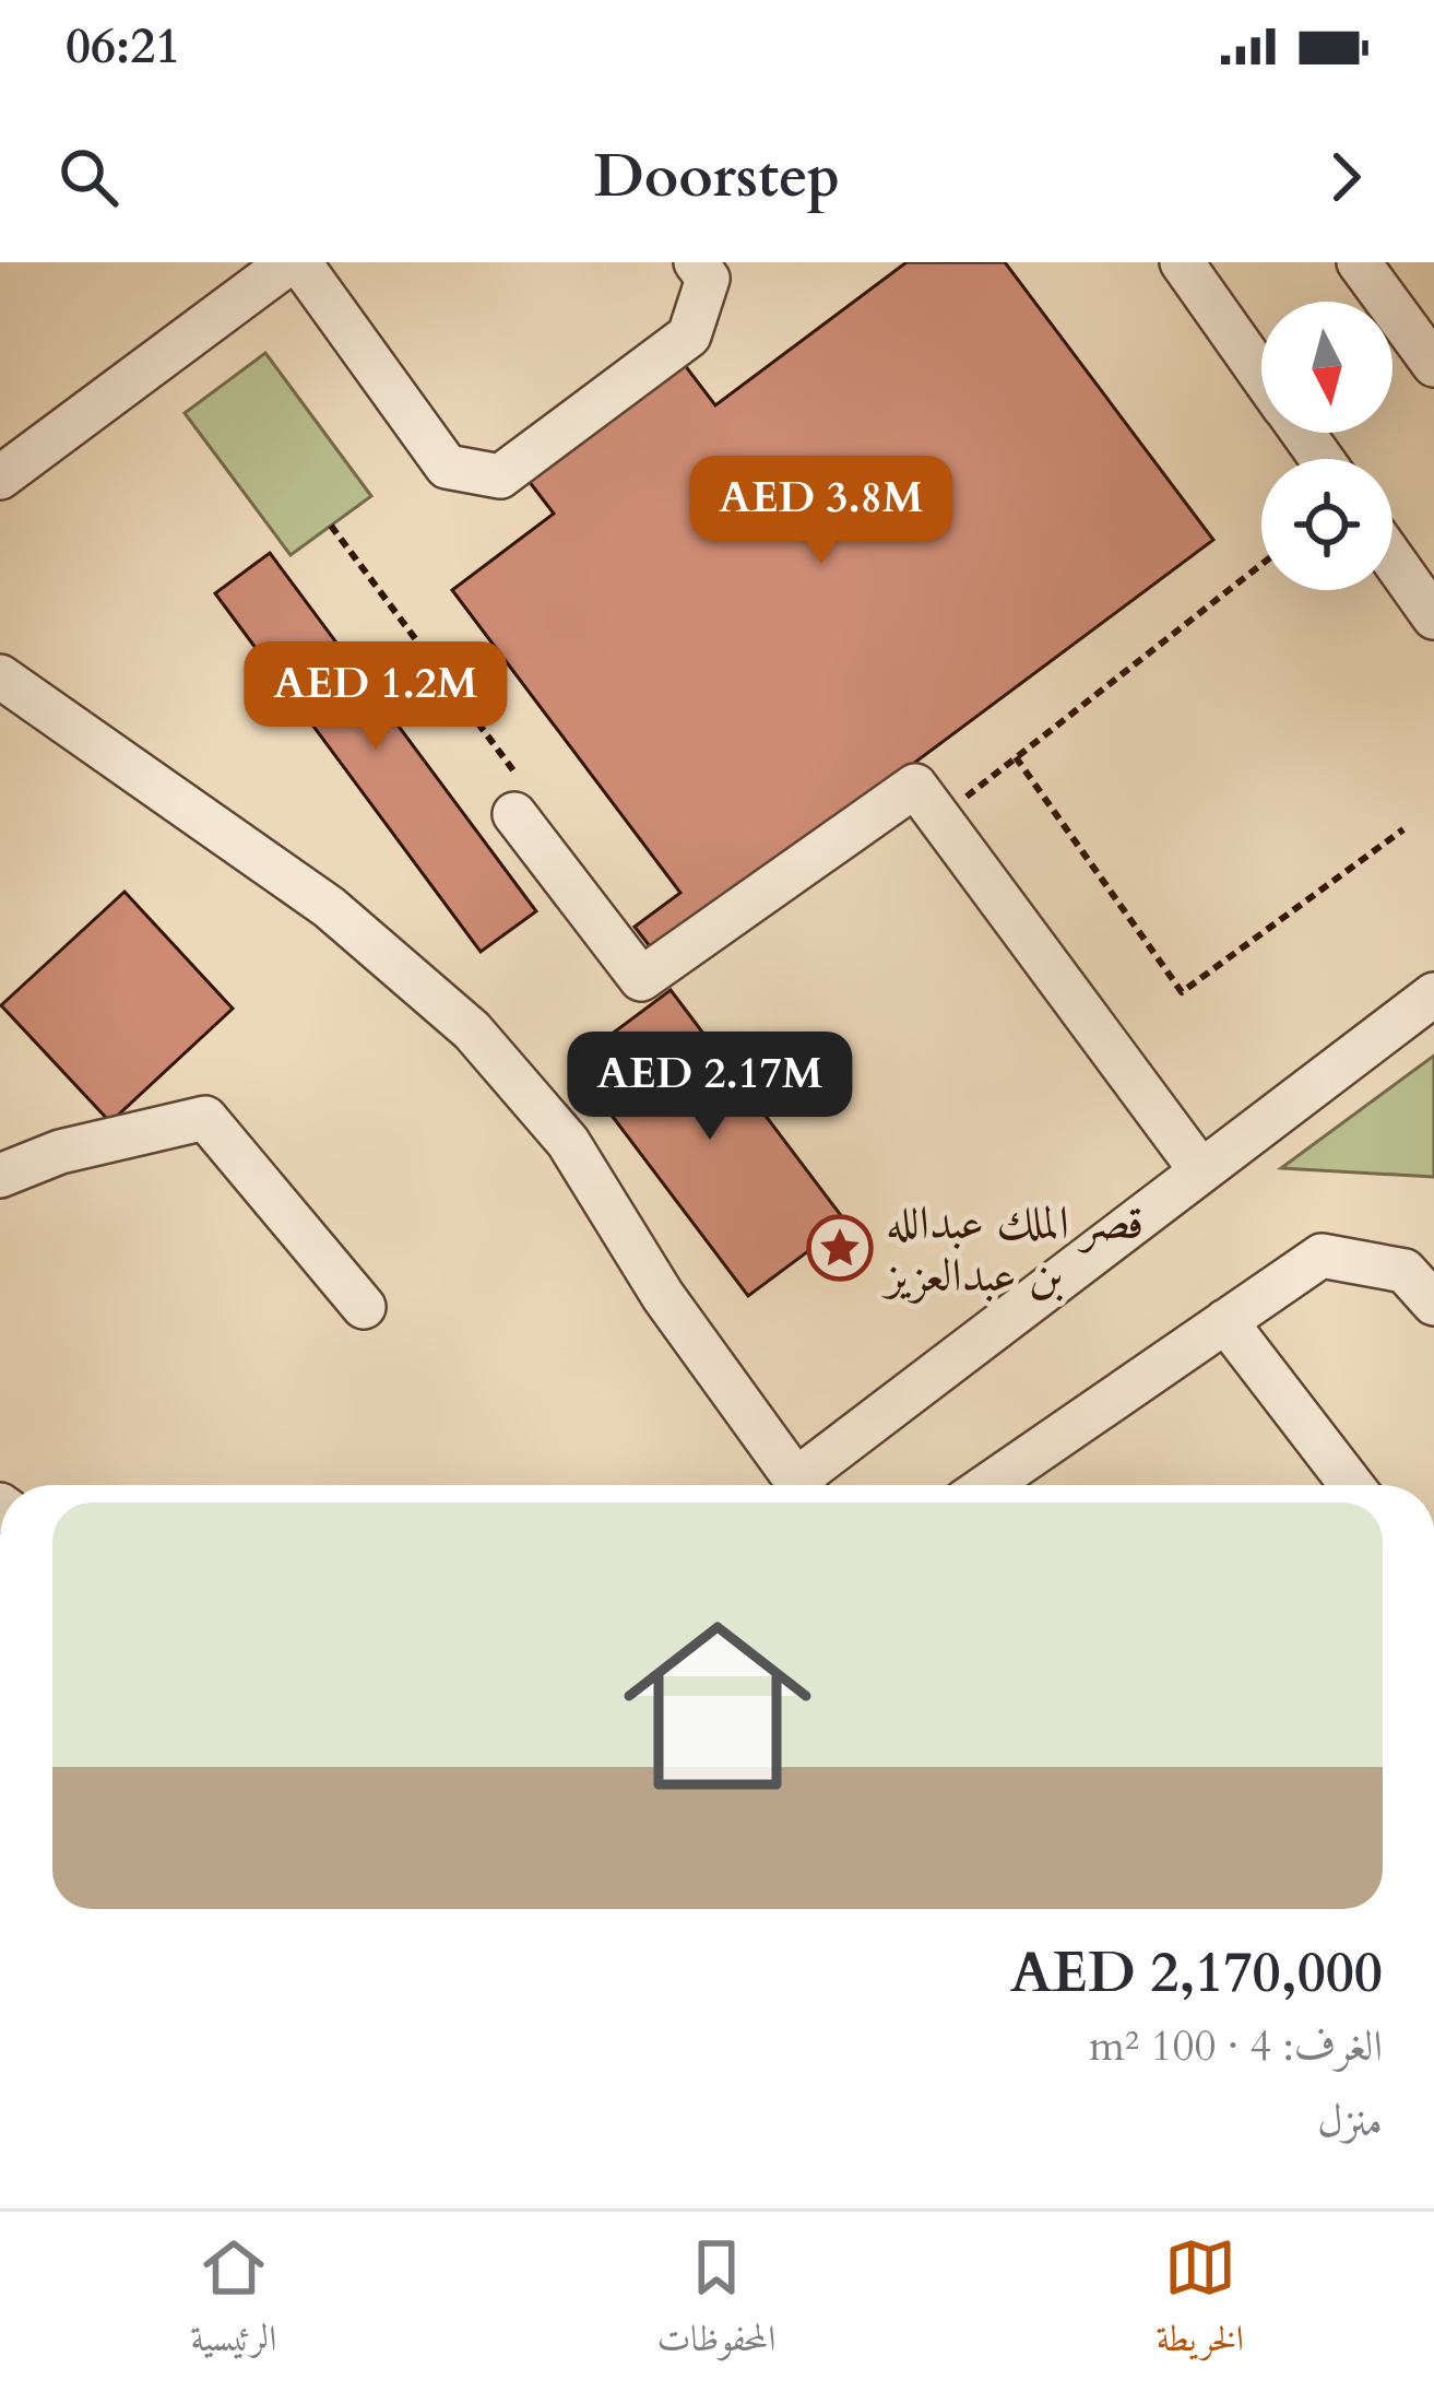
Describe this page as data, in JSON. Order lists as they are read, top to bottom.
{
  "places": {
    "place": ["قصر الملك عبدالله بن عبدالعزيز"]
  },
  "north": "bottom",
  "page": {
    "status": "06:21",
    "header": "Doorstep",
    "price": ["AED 3.8M", "AED 1.2M", "AED 2.17M"],
    "list": [
      {
        "name": "AED 2,170,000",
        "note": "الغرف: 4 · 100 m² · منزل"
      }
    ],
    "tabs": ["الخريطة", "المحفوظات", "الرئيسية"]
  }
}
